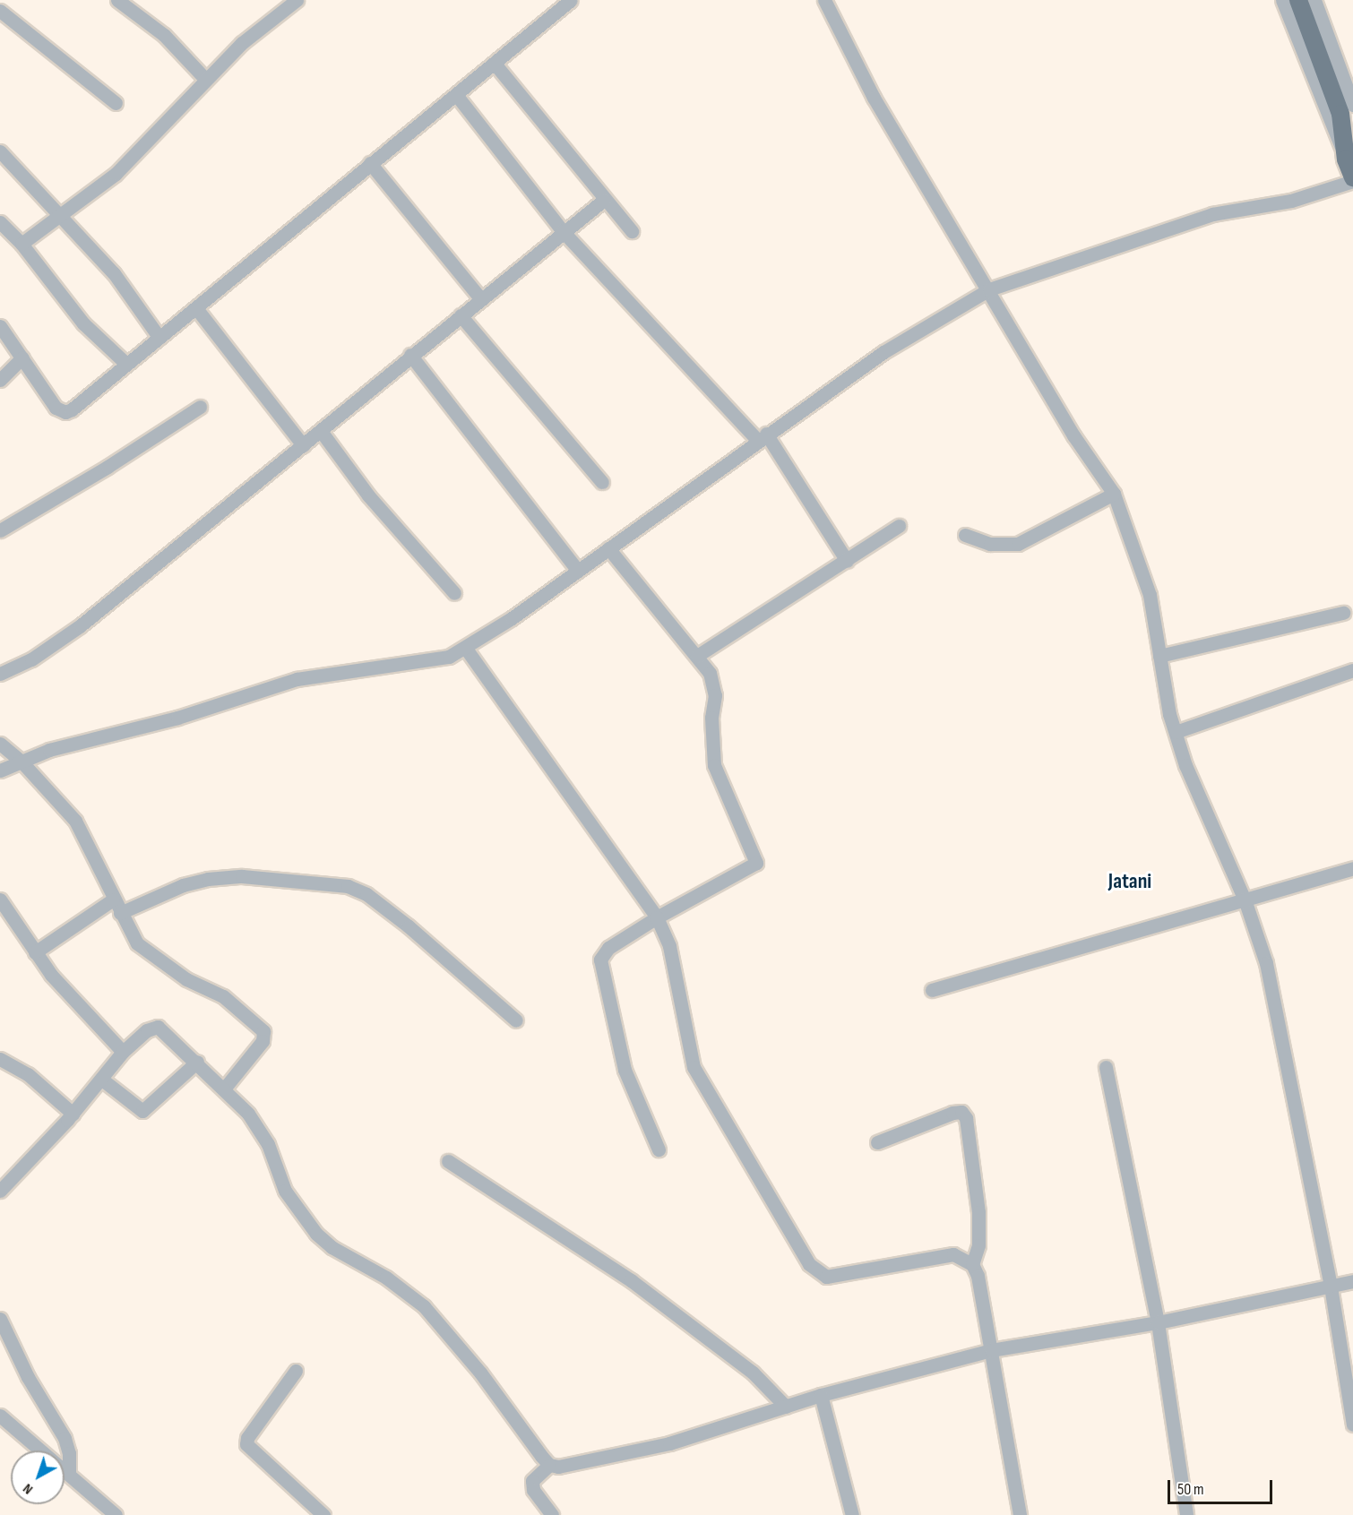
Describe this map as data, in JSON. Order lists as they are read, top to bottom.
{
  "districts": ["Jatani"],
  "scale_bar": "50 m",
  "north": "bottom left"
}
